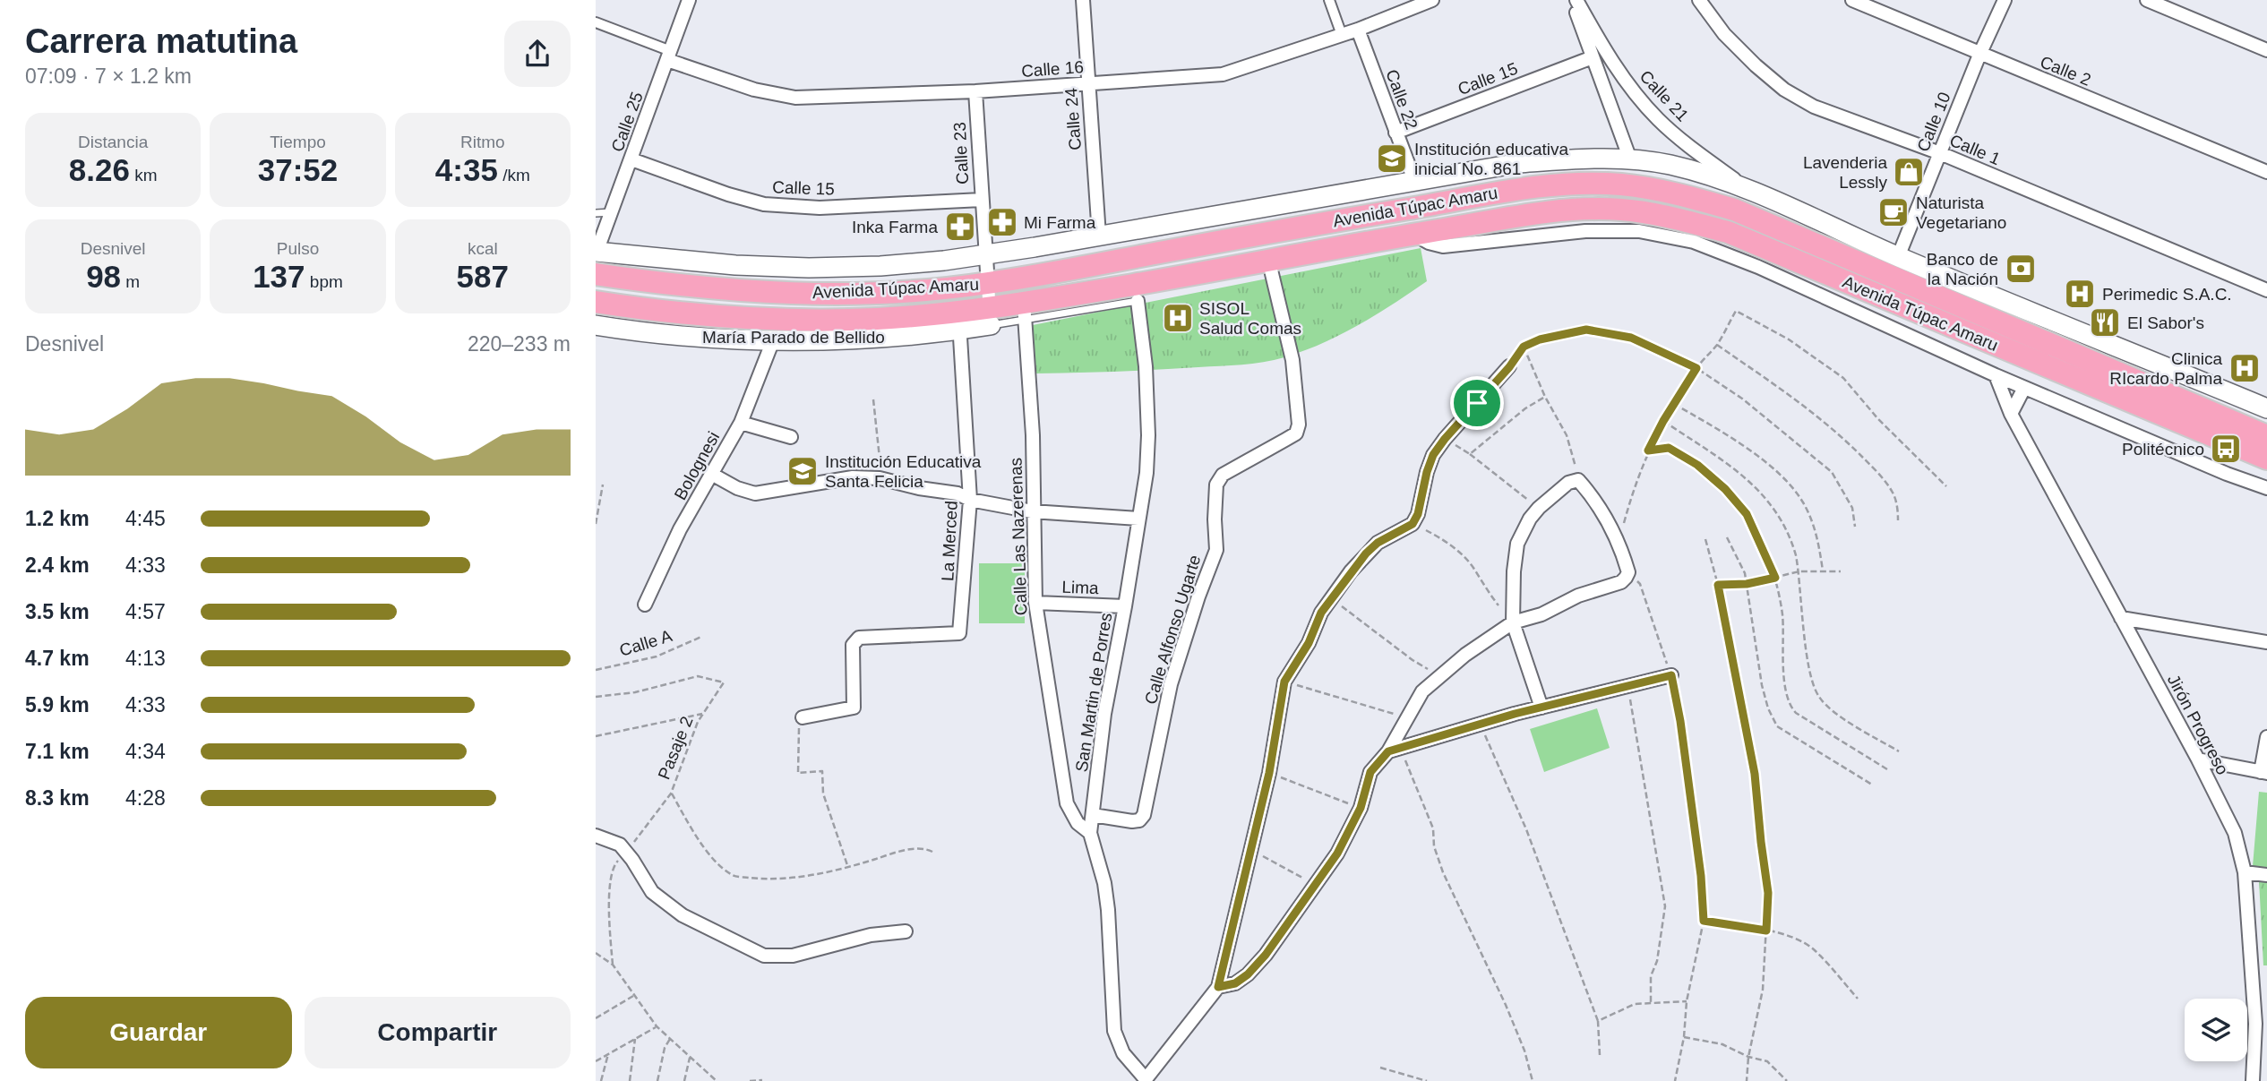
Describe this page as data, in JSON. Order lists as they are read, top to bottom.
{
  "streets": {
    "highway": ["Avenida Túpac Amaru"],
    "main road": ["María Parado de Bellido"],
    "street": [
      "Calle 16",
      "Calle 2",
      "Calle 15",
      "Calle 21",
      "Calle 22",
      "Calle 24",
      "Calle 25",
      "Calle 10",
      "Calle 1",
      "Calle 23",
      "Bolognesi",
      "Calle Las Nazerenas",
      "La Merced",
      "Lima",
      "Calle Alfonso Ugarte",
      "San Martin de Porres",
      "Jirón Progreso"
    ],
    "path": ["Calle A", "Pasaje 2"]
  },
  "crossings": [
    ["Calle 16", "Calle 22"],
    ["Calle 16", "Calle 24"],
    ["Calle 16", "Calle 25"],
    ["Calle 16", "Calle 23"],
    ["Calle 2", "Calle 10"],
    ["Calle 15", "Calle 21"],
    ["Calle 15", "Calle 22"],
    ["Calle 15", "Calle 25"],
    ["Calle 15", "Calle 23"],
    ["Calle 21", "Avenida Túpac Amaru"],
    ["Calle 22", "Avenida Túpac Amaru"],
    ["Calle 24", "Avenida Túpac Amaru"],
    ["Calle 25", "Avenida Túpac Amaru"],
    ["Calle 10", "Calle 1"],
    ["Calle 10", "Avenida Túpac Amaru"],
    ["Calle 23", "Avenida Túpac Amaru"],
    ["Avenida Túpac Amaru", "María Parado de Bellido"],
    ["Avenida Túpac Amaru", "Calle Las Nazerenas"],
    ["Avenida Túpac Amaru", "La Merced"],
    ["Avenida Túpac Amaru", "Calle Alfonso Ugarte"],
    ["María Parado de Bellido", "Bolognesi"],
    ["María Parado de Bellido", "La Merced"],
    ["Calle Las Nazerenas", "Lima"],
    ["Calle Las Nazerenas", "San Martin de Porres"],
    ["Lima", "San Martin de Porres"],
    ["Calle Alfonso Ugarte", "San Martin de Porres"]
  ],
  "places": {
    "school or university": ["Institución educativa inicial No. 861", "Institución Educativa Santa Felicia"],
    "shop": ["Lavenderia Lessly"],
    "cafe": ["Naturista Vegetariano"],
    "pharmacy": ["Mi Farma", "Inka Farma"],
    "bank": ["Banco de la Nación"],
    "hospital": ["Perimedic S.A.C.", "SISOL Salud Comas", "Clinica RIcardo Palma"],
    "restaurant": ["El Sabor's"],
    "bus stop": ["Politécnico"]
  },
  "page": {
    "heading": ["Carrera matutina", "07:09 · 7 × 1.2 km"],
    "stats": [
      ["Distancia", "8.26 km"],
      ["Tiempo", "37:52"],
      ["Ritmo", "4:35 /km"],
      ["Desnivel", "98 m"],
      ["Pulso", "137 bpm"],
      ["kcal", "587"]
    ],
    "chart": ["Desnivel", "220–233 m"],
    "list": [
      {
        "name": "1.2 km",
        "note": "4:45"
      },
      {
        "name": "2.4 km",
        "note": "4:33"
      },
      {
        "name": "3.5 km",
        "note": "4:57"
      },
      {
        "name": "4.7 km",
        "note": "4:13"
      },
      {
        "name": "5.9 km",
        "note": "4:33"
      },
      {
        "name": "7.1 km",
        "note": "4:34"
      },
      {
        "name": "8.3 km",
        "note": "4:28"
      }
    ],
    "buttons": ["Guardar", "Compartir"]
  }
}
